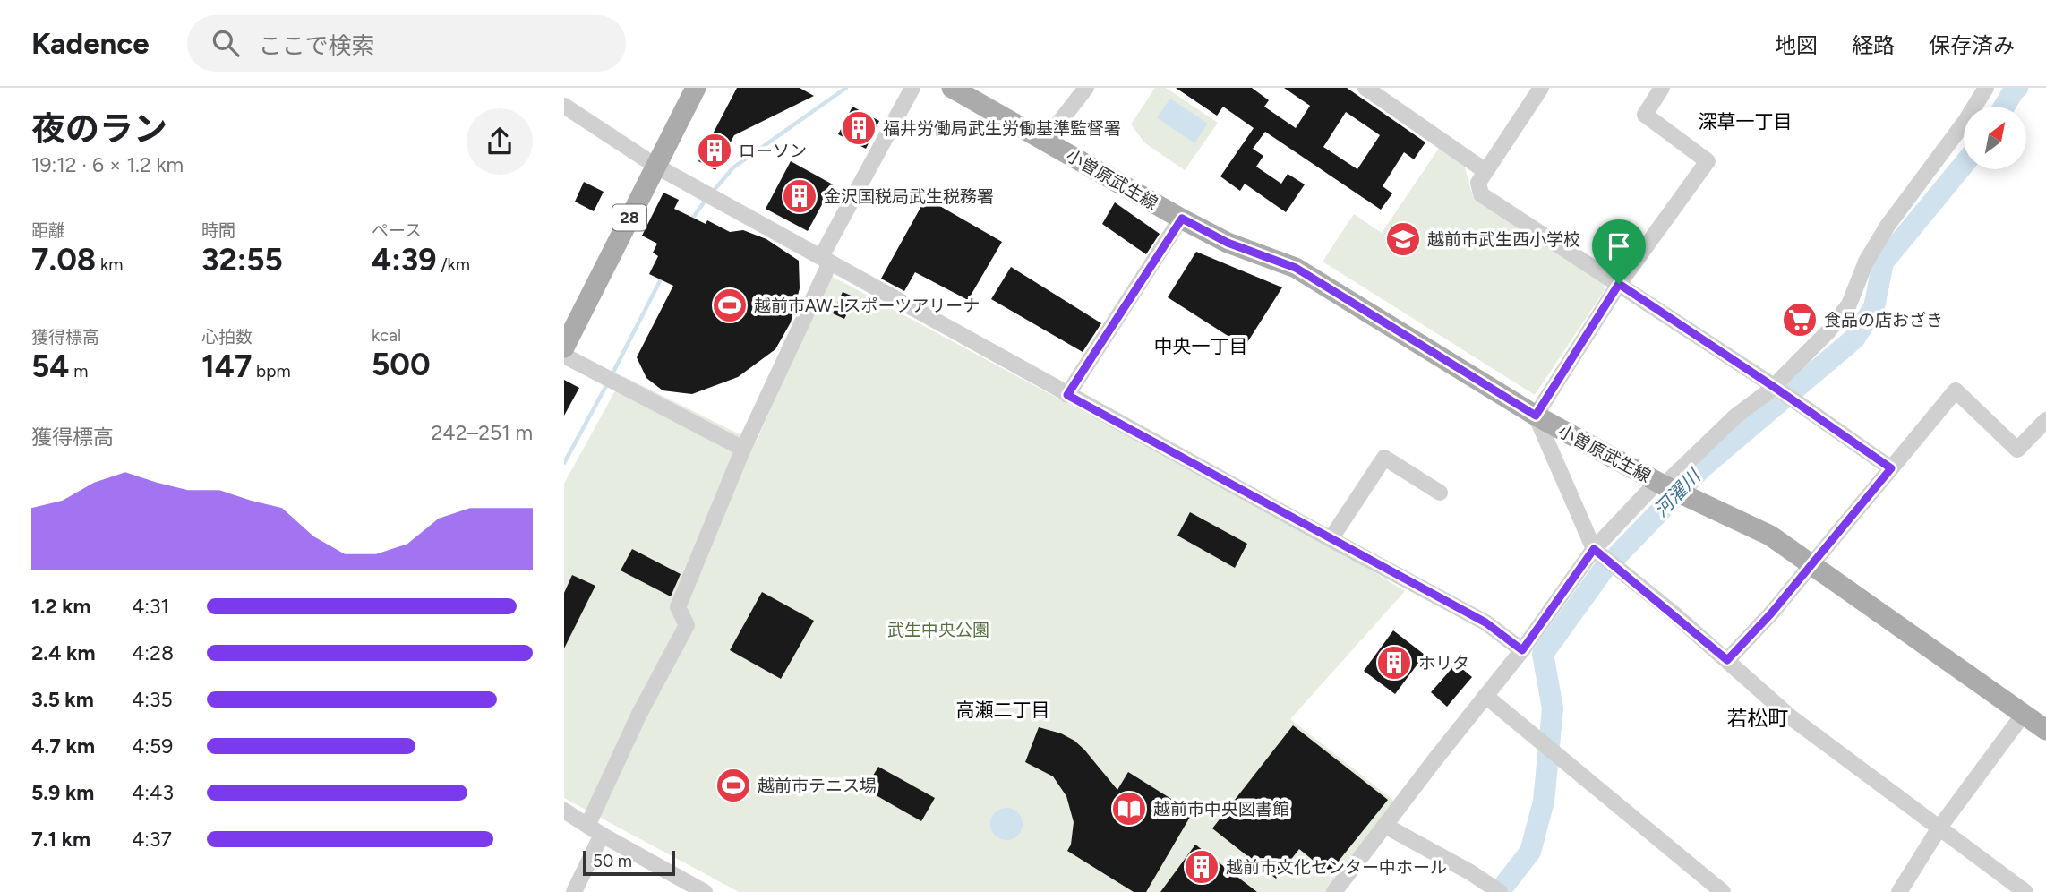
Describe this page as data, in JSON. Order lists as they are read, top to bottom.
{
  "streets": {
    "main road": ["小曽原武生線", "28"]
  },
  "districts": [
    "深草一丁目",
    "中央一丁目",
    "高瀬二丁目",
    "若松町"
  ],
  "water": ["河濯川"],
  "parks": ["武生中央公園"],
  "places": {
    "building": [
      "福井労働局武生労働基準監督署",
      "ローソン",
      "金沢国税局武生税務署",
      "ホリタ",
      "越前市文化センター中ホール"
    ],
    "school or university": ["越前市武生西小学校"],
    "sports": ["越前市AW-Iスポーツアリーナ", "越前市テニス場"],
    "supermarket": ["食品の店おざき"],
    "library": ["越前市中央図書館"]
  },
  "scale_bar": "50 m",
  "north": "top right",
  "page": {
    "header": "Kadence",
    "search": "ここで検索",
    "nav": ["地図", "経路", "保存済み"],
    "heading": ["夜のラン", "19:12 · 6 × 1.2 km"],
    "stats": [
      ["距離", "7.08 km"],
      ["時間", "32:55"],
      ["ペース", "4:39 /km"],
      ["獲得標高", "54 m"],
      ["心拍数", "147 bpm"],
      ["kcal", "500"]
    ],
    "chart": ["獲得標高", "242–251 m"],
    "list": [
      {
        "name": "1.2 km",
        "note": "4:31"
      },
      {
        "name": "2.4 km",
        "note": "4:28"
      },
      {
        "name": "3.5 km",
        "note": "4:35"
      },
      {
        "name": "4.7 km",
        "note": "4:59"
      },
      {
        "name": "5.9 km",
        "note": "4:43"
      },
      {
        "name": "7.1 km",
        "note": "4:37"
      }
    ],
    "scale": "50 m"
  }
}
